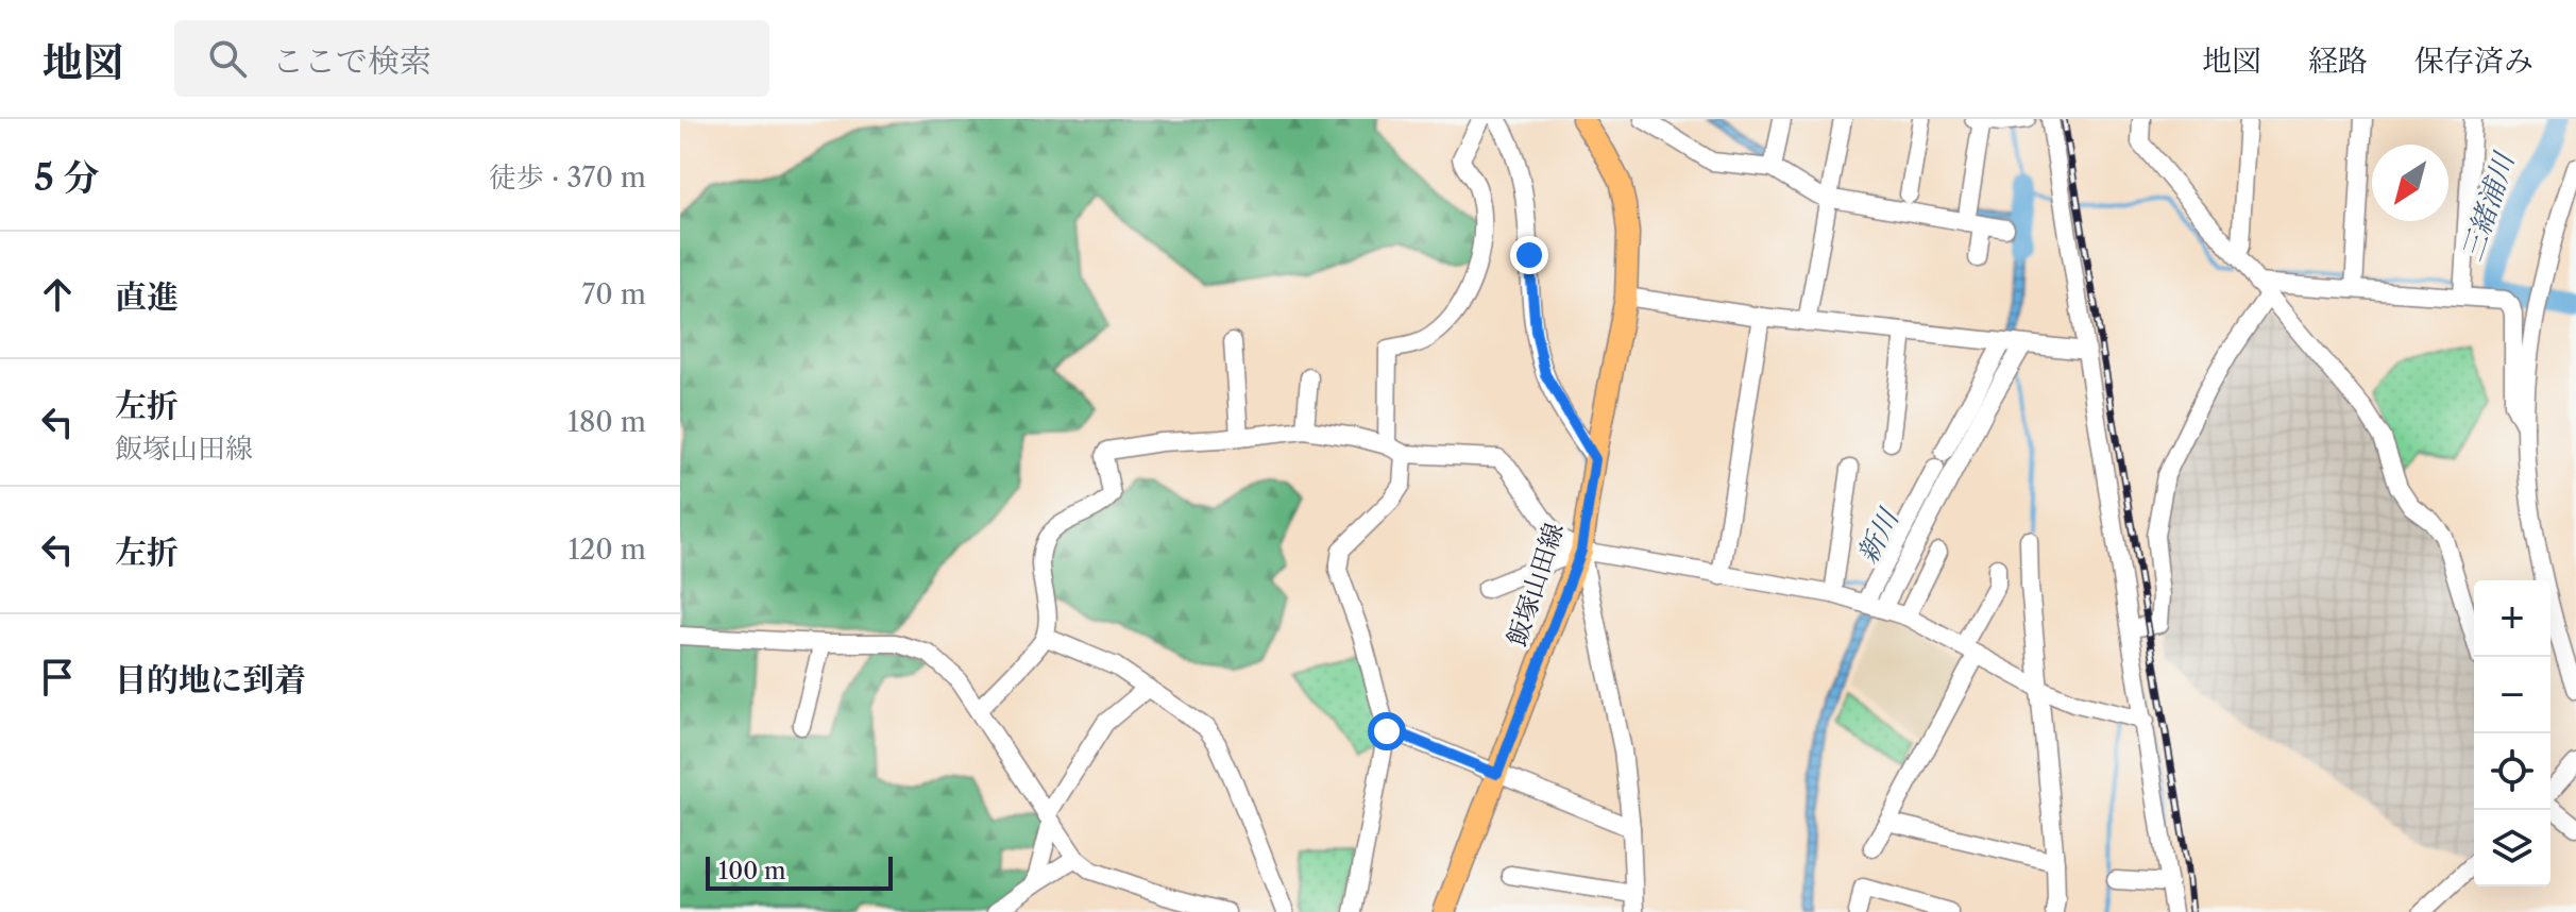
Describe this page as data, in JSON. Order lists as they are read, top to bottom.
{
  "streets": {
    "main road": ["飯塚山田線"]
  },
  "water": ["三緒浦川", "新川"],
  "scale_bar": "100 m",
  "north": "bottom left",
  "page": {
    "header": "地図",
    "search": "ここで検索",
    "nav": ["地図", "経路", "保存済み"],
    "heading": ["5 分", "徒歩 · 370 m"],
    "list": [
      ["直進", "70 m"],
      ["左折", "飯塚山田線", "180 m"],
      ["左折", "120 m"],
      "目的地に到着"
    ],
    "map_buttons": ["+", "−"],
    "scale": "100 m"
  }
}
